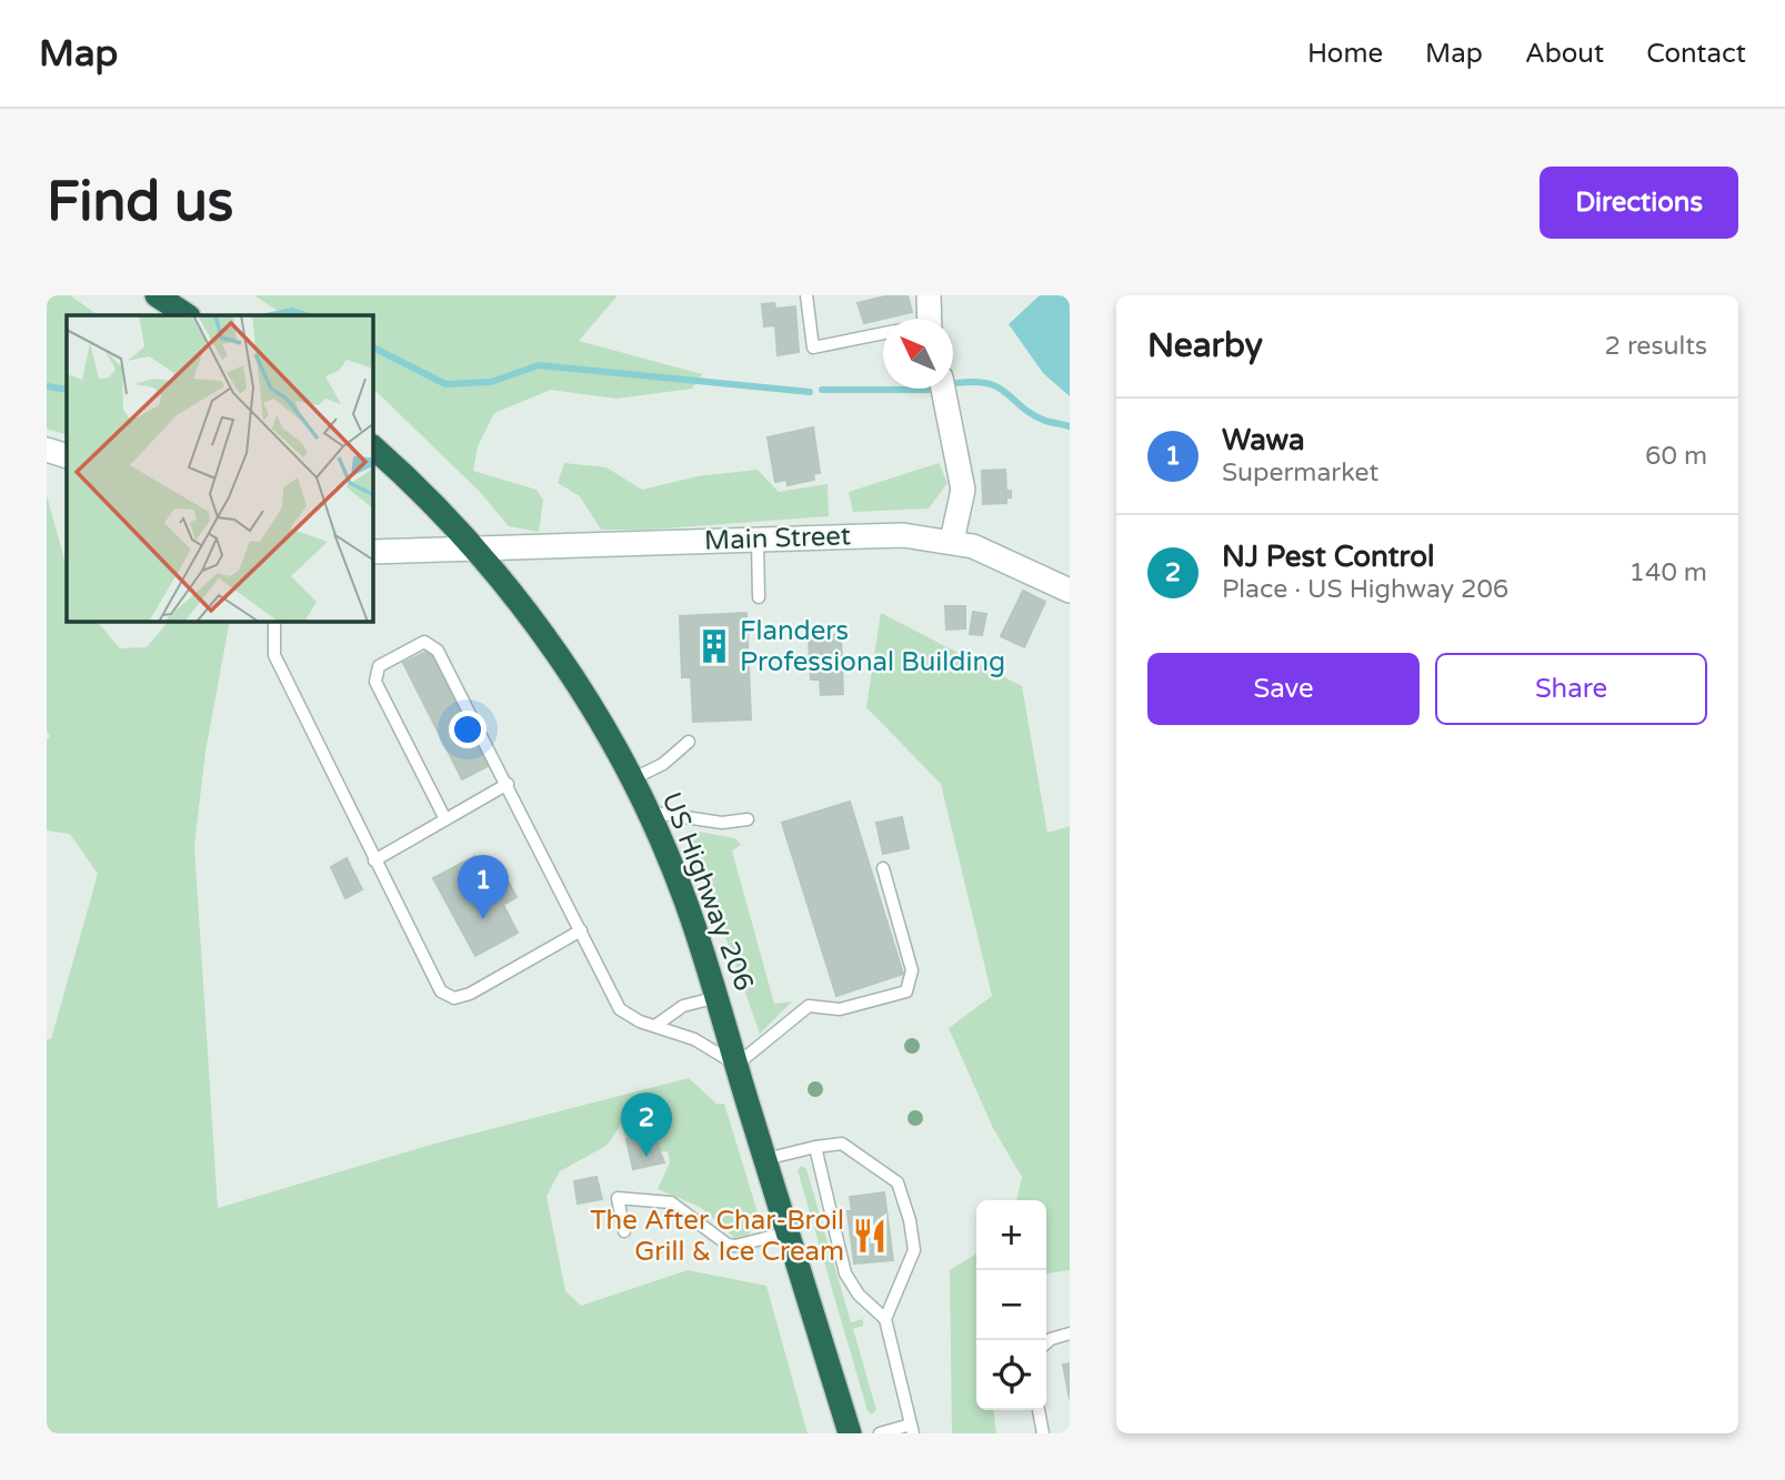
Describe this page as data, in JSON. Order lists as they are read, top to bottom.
{
  "streets": {
    "highway": ["US Highway 206"],
    "main road": ["Main Street"]
  },
  "crossings": [
    ["Main Street", "US Highway 206"]
  ],
  "places": {
    "building": ["Flanders Professional Building"],
    "restaurant": ["The After Char-Broil Grill & Ice Cream"]
  },
  "north": "top left",
  "page": {
    "header": "Map",
    "nav": [
      "Home",
      "Map",
      "About",
      "Contact"
    ],
    "buttons": [
      "Directions",
      ["Save", "Share"]
    ],
    "title": "Find us",
    "heading": ["Nearby", "2 results"],
    "list": [
      {
        "mark": "1",
        "name": "Wawa",
        "note": "Supermarket",
        "value": "60 m"
      },
      {
        "mark": "2",
        "name": "NJ Pest Control",
        "note": "Place · US Highway 206",
        "value": "140 m"
      }
    ],
    "pins": ["1", "2"],
    "map_buttons": ["+", "−"]
  }
}
